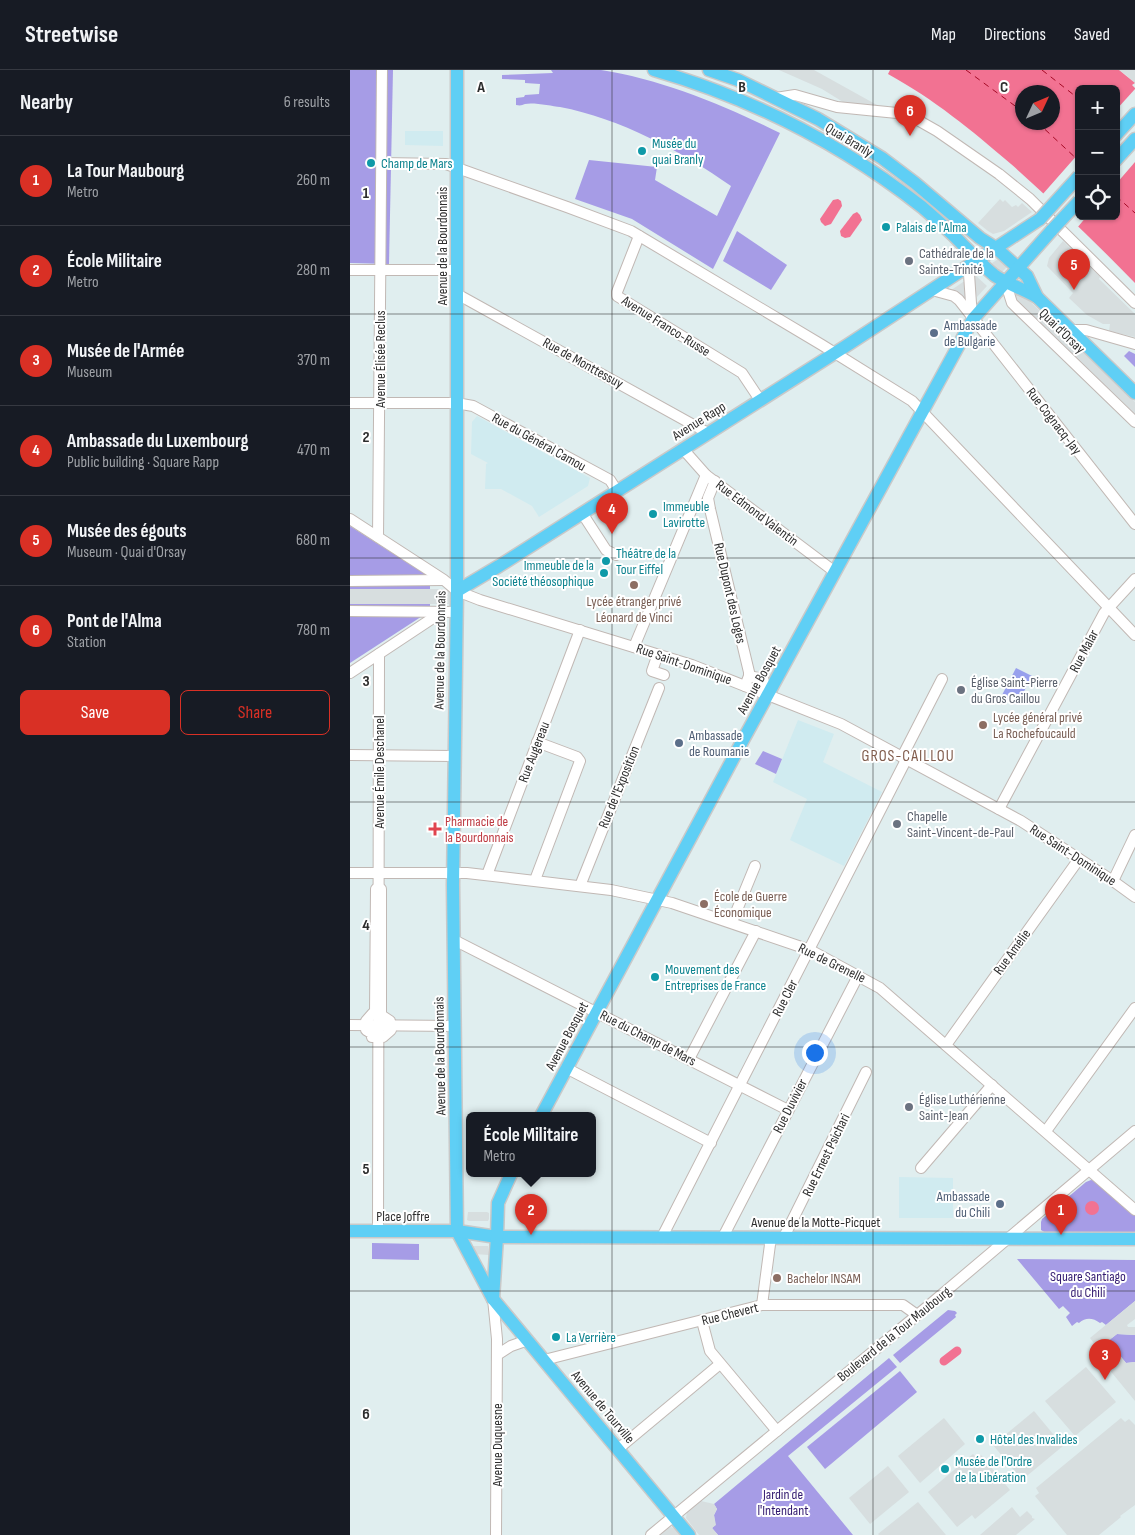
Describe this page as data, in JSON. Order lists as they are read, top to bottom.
{
  "streets": {
    "main road": [
      "Quai Branly",
      "Avenue de la Bourdonnais",
      "Quai d'Orsay",
      "Avenue Rapp",
      "Avenue Bosquet",
      "Place Joffre",
      "Avenue de la Motte-Picquet",
      "Avenue de Tourville"
    ],
    "street": [
      "Avenue Franco-Russe",
      "Avenue Élisée Reclus",
      "Rue de Monttessuy",
      "Rue Cognacq-Jay",
      "Rue du Général Camou",
      "Rue Edmond Valentin",
      "Rue Dupont des Loges",
      "Rue Malar",
      "Rue Saint-Dominique",
      "Rue Augereau",
      "Avenue Émile Deschanel",
      "Rue de l'Exposition",
      "Rue Amélie",
      "Rue de Grenelle",
      "Rue Cler",
      "Rue du Champ de Mars",
      "Rue Duvivier",
      "Rue Ernest Psichari",
      "Rue Chevert",
      "Boulevard de la Tour Maubourg",
      "Avenue Duquesne"
    ]
  },
  "crossings": [
    ["Quai Branly", "Quai d'Orsay"],
    ["Quai Branly", "Avenue Rapp"],
    ["Quai Branly", "Avenue Bosquet"],
    ["Avenue de la Bourdonnais", "Rue de Monttessuy"],
    ["Avenue de la Bourdonnais", "Avenue Rapp"],
    ["Avenue de la Bourdonnais", "Rue du Général Camou"],
    ["Avenue de la Bourdonnais", "Rue Saint-Dominique"],
    ["Avenue de la Bourdonnais", "Rue de Grenelle"],
    ["Avenue de la Bourdonnais", "Rue du Champ de Mars"],
    ["Avenue de la Bourdonnais", "Place Joffre"],
    ["Avenue de la Bourdonnais", "Avenue de Tourville"],
    ["Avenue Franco-Russe", "Avenue Rapp"],
    ["Quai d'Orsay", "Avenue Bosquet"],
    ["Avenue Élisée Reclus", "Rue du Général Camou"],
    ["Rue de Monttessuy", "Avenue Rapp"],
    ["Avenue Rapp", "Rue Cognacq-Jay"],
    ["Avenue Rapp", "Rue du Général Camou"],
    ["Avenue Rapp", "Rue Edmond Valentin"],
    ["Avenue Rapp", "Rue Saint-Dominique"],
    ["Rue Cognacq-Jay", "Avenue Bosquet"],
    ["Rue Edmond Valentin", "Avenue Bosquet"],
    ["Rue Dupont des Loges", "Rue Saint-Dominique"],
    ["Rue Malar", "Rue Saint-Dominique"],
    ["Rue Saint-Dominique", "Avenue Bosquet"],
    ["Rue Saint-Dominique", "Rue Augereau"],
    ["Rue Saint-Dominique", "Rue Amélie"],
    ["Rue Saint-Dominique", "Rue Cler"],
    ["Avenue Bosquet", "Rue de Grenelle"],
    ["Avenue Bosquet", "Rue du Champ de Mars"],
    ["Rue Augereau", "Rue de Grenelle"],
    ["Avenue Émile Deschanel", "Rue de Grenelle"],
    ["Avenue Émile Deschanel", "Place Joffre"],
    ["Rue de l'Exposition", "Rue de Grenelle"],
    ["Rue Amélie", "Rue de Grenelle"],
    ["Rue de Grenelle", "Rue Cler"],
    ["Rue de Grenelle", "Rue Duvivier"],
    ["Rue de Grenelle", "Boulevard de la Tour Maubourg"],
    ["Rue Cler", "Rue du Champ de Mars"],
    ["Rue Cler", "Avenue de la Motte-Picquet"],
    ["Rue du Champ de Mars", "Rue Duvivier"],
    ["Rue Duvivier", "Avenue de la Motte-Picquet"],
    ["Rue Ernest Psichari", "Avenue de la Motte-Picquet"],
    ["Place Joffre", "Avenue de la Motte-Picquet"],
    ["Place Joffre", "Avenue de Tourville"],
    ["Avenue de la Motte-Picquet", "Boulevard de la Tour Maubourg"],
    ["Rue Chevert", "Boulevard de la Tour Maubourg"],
    ["Rue Chevert", "Avenue de Tourville"],
    ["Boulevard de la Tour Maubourg", "Avenue de Tourville"],
    ["Avenue de Tourville", "Avenue Duquesne"]
  ],
  "districts": ["GROS-CAILLOU"],
  "parks": ["Square Santiago du Chili", "Jardin de l'Intendant"],
  "places": {
    "other": [
      "Musée du quai Branly",
      "Champ de Mars",
      "Palais de l'Alma",
      "Cathédrale de la Sainte-Trinité",
      "Ambassade de Bulgarie",
      "Immeuble Lavirotte",
      "Théâtre de la Tour Eiffel",
      "Immeuble de la Société théosophique",
      "Lycée étranger privé Léonard de Vinci",
      "Église Saint-Pierre du Gros Caillou",
      "Lycée général privé La Rochefoucauld",
      "Ambassade de Roumanie",
      "Chapelle Saint-Vincent-de-Paul",
      "École de Guerre Économique",
      "Mouvement des Entreprises de France",
      "Église Luthérienne Saint-Jean",
      "Ambassade du Chili",
      "Bachelor INSAM",
      "La Verrière",
      "Hôtel des Invalides",
      "Musée de l'Ordre de la Libération"
    ],
    "health": ["Pharmacie de la Bourdonnais"]
  },
  "north": "top right",
  "page": {
    "header": "Streetwise",
    "nav": ["Map", "Directions", "Saved"],
    "heading": ["Nearby", "6 results"],
    "map_buttons": ["+", "−"],
    "pins": [
      "6",
      "5",
      "4",
      "1",
      "2",
      "3"
    ],
    "list": [
      {
        "mark": "1",
        "name": "La Tour Maubourg",
        "note": "Metro",
        "value": "260 m"
      },
      {
        "mark": "2",
        "name": "École Militaire",
        "note": "Metro",
        "value": "280 m"
      },
      {
        "mark": "3",
        "name": "Musée de l'Armée",
        "note": "Museum",
        "value": "370 m"
      },
      {
        "mark": "4",
        "name": "Ambassade du Luxembourg",
        "note": "Public building · Square Rapp",
        "value": "470 m"
      },
      {
        "mark": "5",
        "name": "Musée des égouts",
        "note": "Museum · Quai d'Orsay",
        "value": "680 m"
      },
      {
        "mark": "6",
        "name": "Pont de l'Alma",
        "note": "Station",
        "value": "780 m"
      }
    ],
    "buttons": ["Save", "Share"],
    "popup": ["École Militaire", "Metro"]
  },
  "grid": {
    "columns": ["A", "B", "C"],
    "rows": [
      "1",
      "2",
      "3",
      "4",
      "5",
      "6"
    ]
  }
}
